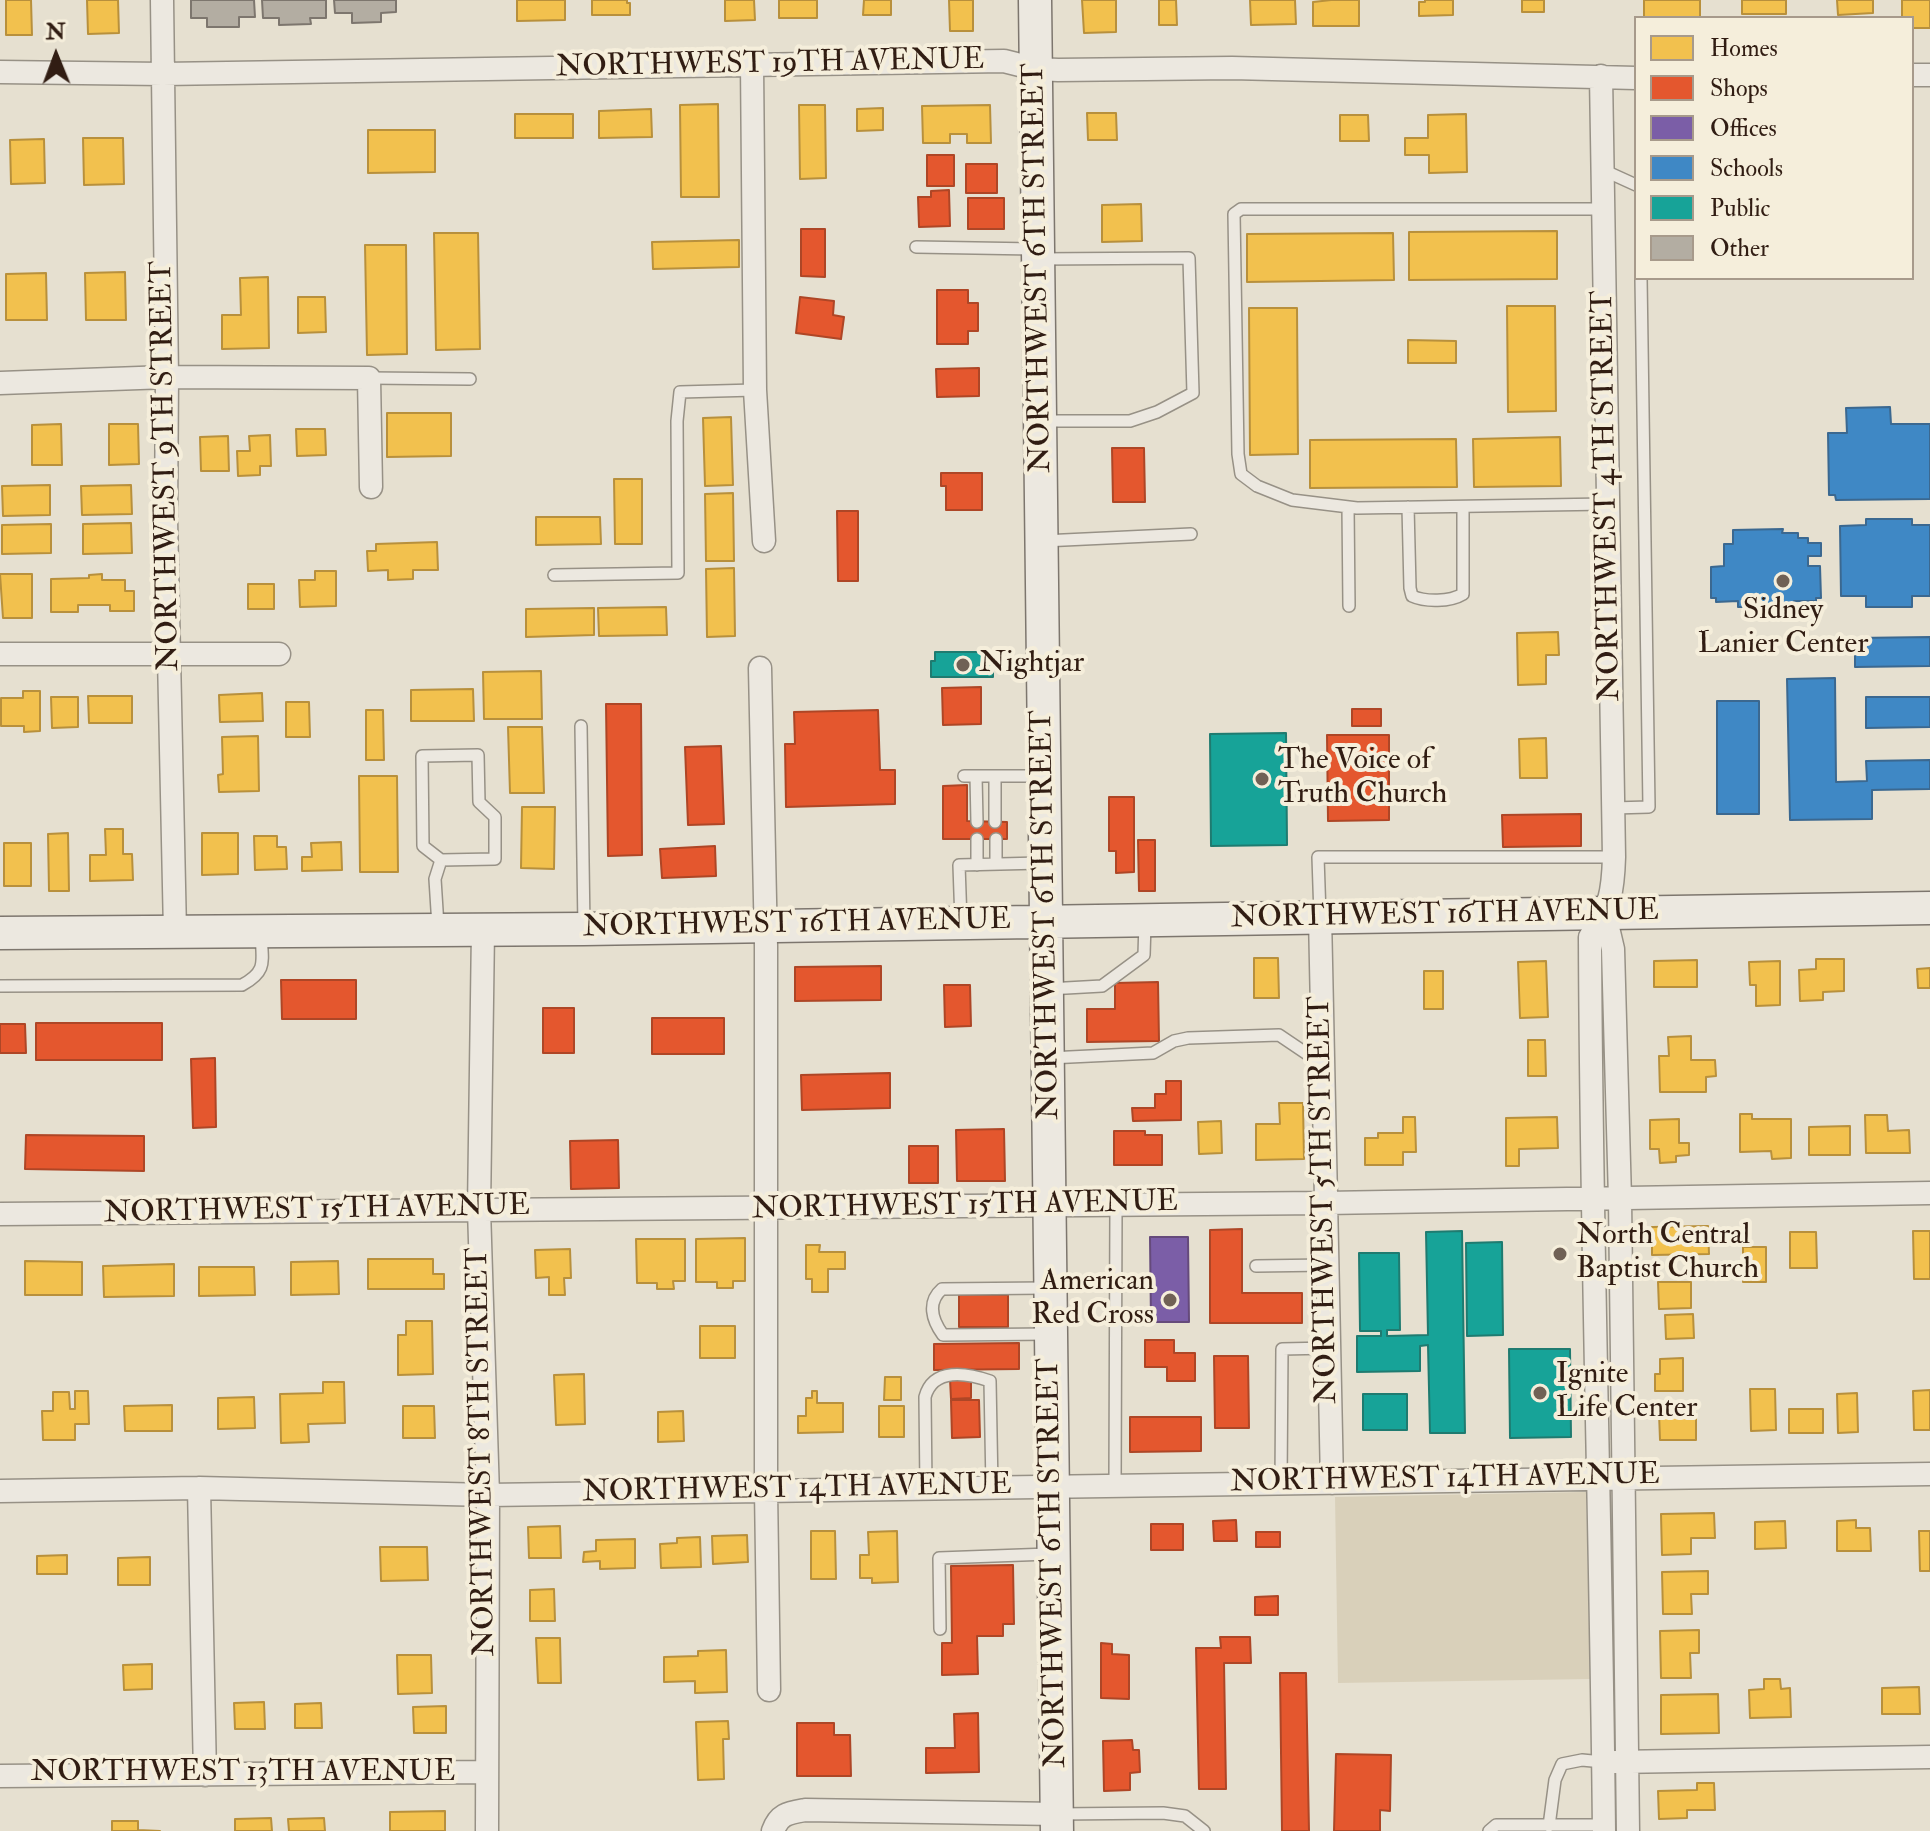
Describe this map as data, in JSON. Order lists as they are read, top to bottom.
{
  "streets": {
    "street": [
      "NORTHWEST 19TH AVENUE",
      "NORTHWEST 6TH STREET",
      "NORTHWEST 9TH STREET",
      "NORTHWEST 4TH STREET",
      "NORTHWEST 16TH AVENUE",
      "NORTHWEST 5TH STREET",
      "NORTHWEST 15TH AVENUE",
      "NORTHWEST 8TH STREET",
      "NORTHWEST 14TH AVENUE",
      "NORTHWEST 13TH AVENUE"
    ]
  },
  "crossings": [
    ["NORTHWEST 19TH AVENUE", "NORTHWEST 6TH STREET"],
    ["NORTHWEST 19TH AVENUE", "NORTHWEST 9TH STREET"],
    ["NORTHWEST 19TH AVENUE", "NORTHWEST 4TH STREET"],
    ["NORTHWEST 6TH STREET", "NORTHWEST 16TH AVENUE"],
    ["NORTHWEST 6TH STREET", "NORTHWEST 15TH AVENUE"],
    ["NORTHWEST 6TH STREET", "NORTHWEST 14TH AVENUE"],
    ["NORTHWEST 9TH STREET", "NORTHWEST 16TH AVENUE"],
    ["NORTHWEST 4TH STREET", "NORTHWEST 16TH AVENUE"],
    ["NORTHWEST 4TH STREET", "NORTHWEST 15TH AVENUE"],
    ["NORTHWEST 4TH STREET", "NORTHWEST 14TH AVENUE"],
    ["NORTHWEST 16TH AVENUE", "NORTHWEST 5TH STREET"],
    ["NORTHWEST 16TH AVENUE", "NORTHWEST 8TH STREET"],
    ["NORTHWEST 5TH STREET", "NORTHWEST 15TH AVENUE"],
    ["NORTHWEST 5TH STREET", "NORTHWEST 14TH AVENUE"],
    ["NORTHWEST 15TH AVENUE", "NORTHWEST 8TH STREET"],
    ["NORTHWEST 8TH STREET", "NORTHWEST 14TH AVENUE"],
    ["NORTHWEST 8TH STREET", "NORTHWEST 13TH AVENUE"]
  ],
  "places": [
    "Sidney Lanier Center",
    "Nightjar",
    "The Voice of Truth Church",
    "North Central Baptist Church",
    "American Red Cross",
    "Ignite Life Center"
  ],
  "legend": [
    "Homes",
    "Shops",
    "Offices",
    "Schools",
    "Public",
    "Other"
  ],
  "north": "top"
}
